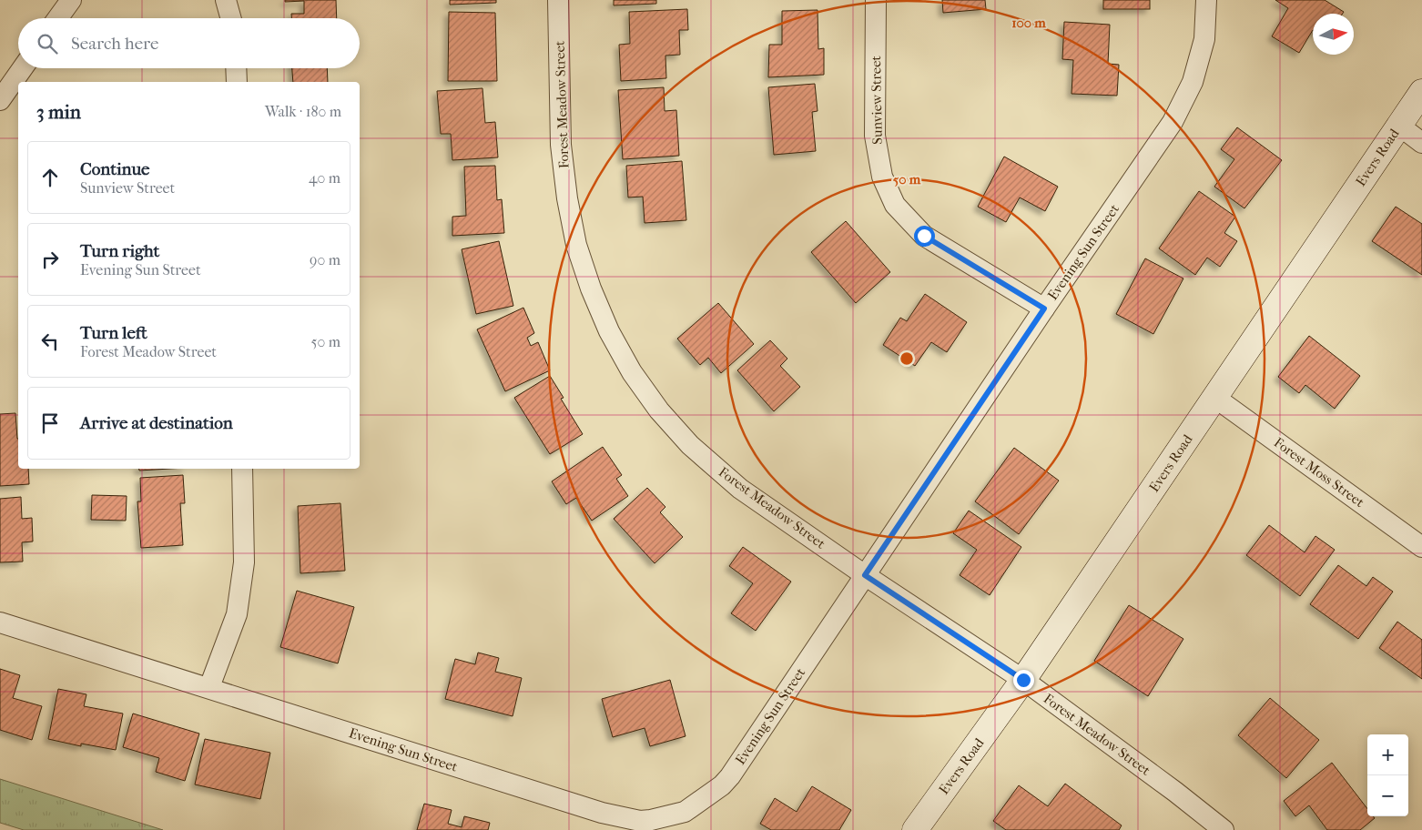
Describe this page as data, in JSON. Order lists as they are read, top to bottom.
{
  "streets": {
    "main road": ["Evers Road"],
    "street": [
      "Sunview Street",
      "Forest Meadow Street",
      "Evening Sun Street",
      "Forest Moss Street"
    ]
  },
  "crossings": [
    ["Sunview Street", "Evening Sun Street"],
    ["Forest Meadow Street", "Evers Road"],
    ["Forest Meadow Street", "Evening Sun Street"],
    ["Evers Road", "Forest Moss Street"]
  ],
  "north": "right",
  "page": {
    "search": "Search here",
    "heading": ["3 min", "Walk · 180 m"],
    "list": [
      ["Continue", "Sunview Street", "40 m"],
      ["Turn right", "Evening Sun Street", "90 m"],
      ["Turn left", "Forest Meadow Street", "50 m"],
      "Arrive at destination"
    ],
    "map_buttons": ["+", "−"]
  },
  "rings": ["100 m", "50 m"]
}
